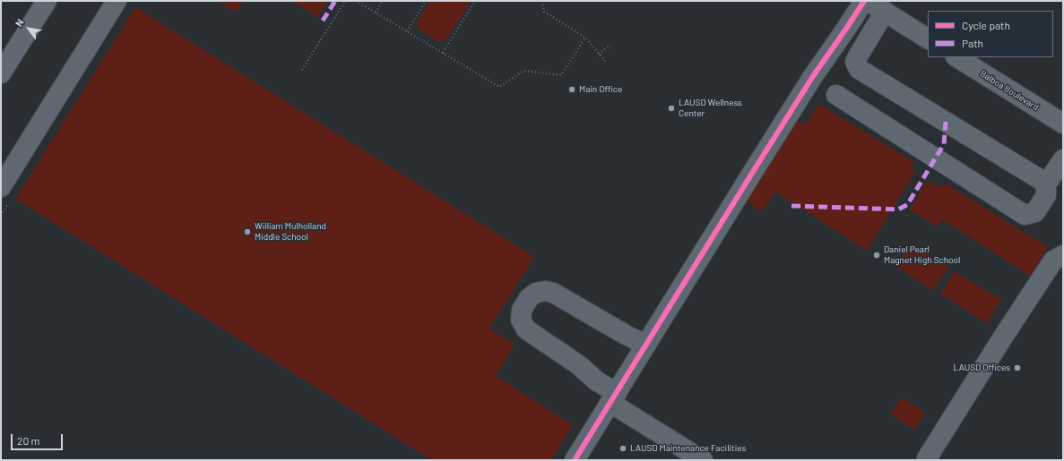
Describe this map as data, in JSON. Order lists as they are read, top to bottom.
{
  "streets": {
    "main road": ["Balboa Boulevard"]
  },
  "places": [
    "Main Office",
    "LAUSD Wellness Center",
    "William Mulholland Middle School",
    "Daniel Pearl Magnet High School",
    "LAUSD Offices",
    "LAUSD Maintenance Facilities"
  ],
  "legend": ["Cycle path", "Path"],
  "scale_bar": "20 m",
  "north": "top left"
}
